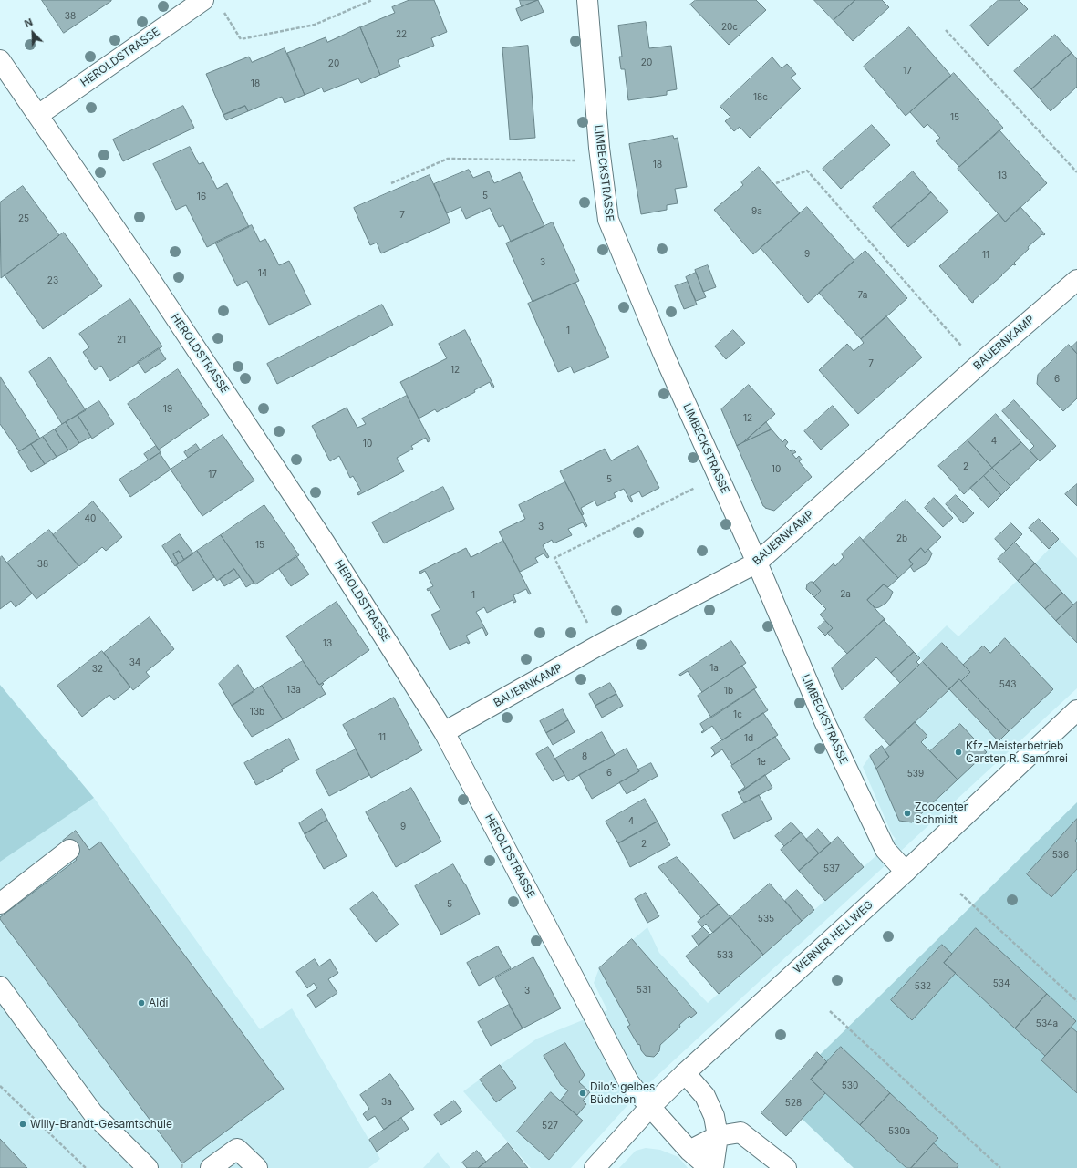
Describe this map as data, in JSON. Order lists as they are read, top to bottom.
{
  "streets": {
    "street": [
      "HEROLDSTRASSE",
      "LIMBECKSTRASSE",
      "BAUERNKAMP",
      "WERNER HELLWEG"
    ]
  },
  "crossings": [
    ["HEROLDSTRASSE", "BAUERNKAMP"],
    ["HEROLDSTRASSE", "WERNER HELLWEG"],
    ["LIMBECKSTRASSE", "BAUERNKAMP"],
    ["LIMBECKSTRASSE", "WERNER HELLWEG"]
  ],
  "places": [
    "Kfz-Meisterbetrieb Carsten R. Sammrei",
    "Zoocenter Schmidt",
    "Aldi",
    "Diloʼs gelbes Büdchen",
    "Willy-Brandt-Gesamtschule"
  ],
  "house_numbers": [
    "38",
    "20c",
    "22",
    "20",
    "20",
    "17",
    "18",
    "18c",
    "15",
    "18",
    "13",
    "5",
    "16",
    "9a",
    "7",
    "25",
    "9",
    "11",
    "3",
    "14",
    "23",
    "7a",
    "1",
    "21",
    "7",
    "12",
    "6",
    "19",
    "12",
    "4",
    "10",
    "2",
    "10",
    "17",
    "5",
    "40",
    "3",
    "2b",
    "15",
    "38",
    "2a",
    "1",
    "13",
    "34",
    "1a",
    "32",
    "543",
    "13a",
    "1b",
    "13b",
    "1c",
    "11",
    "1d",
    "8",
    "1e",
    "6",
    "539",
    "4",
    "9",
    "2",
    "536",
    "537",
    "5",
    "535",
    "533",
    "534",
    "532",
    "531",
    "3",
    "534a",
    "530",
    "3a",
    "528",
    "527",
    "530a"
  ],
  "north": "top left"
}
